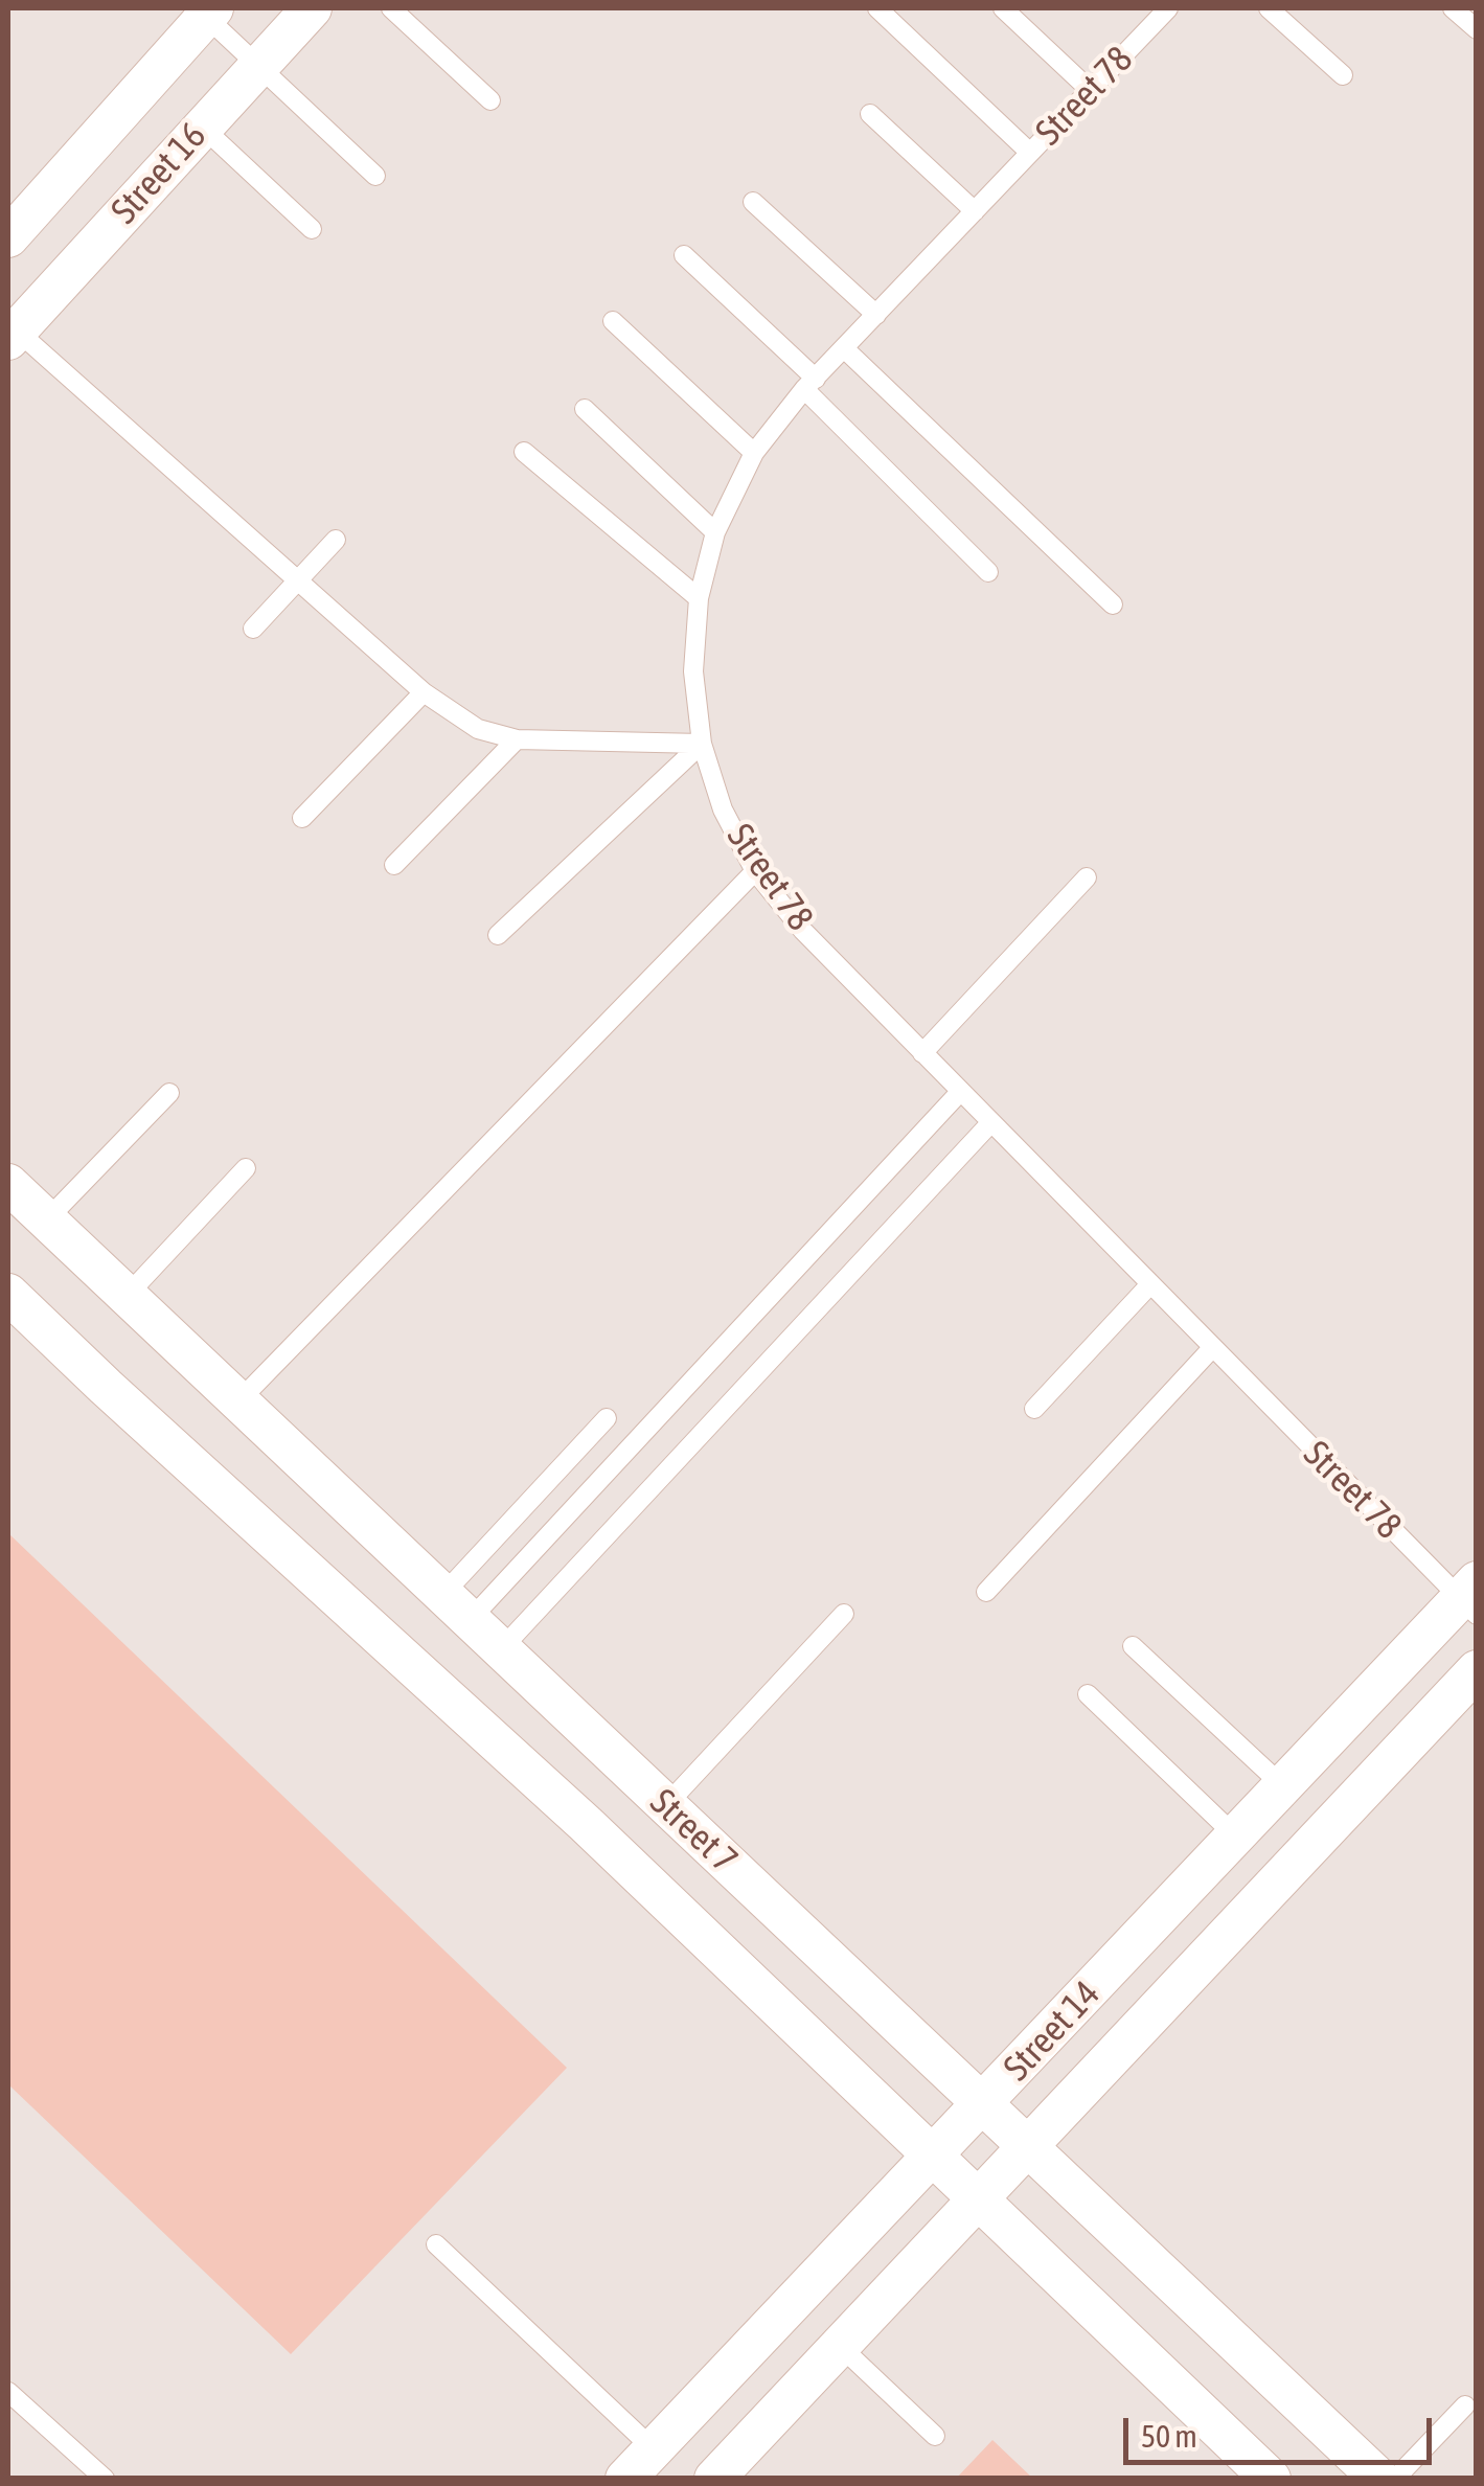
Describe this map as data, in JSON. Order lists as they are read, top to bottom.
{
  "streets": {
    "street": ["Street 16", "Street 7", "Street 14"],
    "lane": ["Street 78"]
  },
  "crossings": [
    ["Street 78", "Street 14"],
    ["Street 7", "Street 14"]
  ],
  "scale_bar": "50 m"
}
